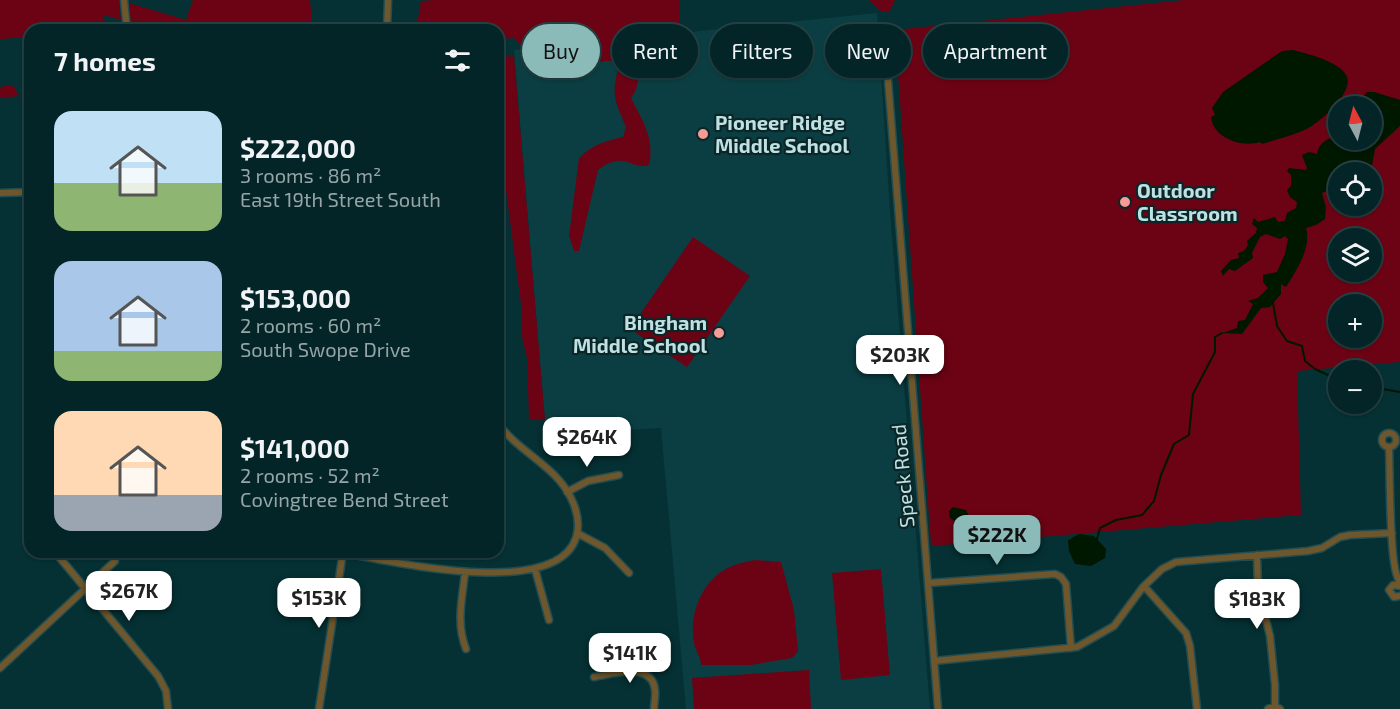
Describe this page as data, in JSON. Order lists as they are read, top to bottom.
{
  "streets": {
    "street": ["Speck Road"]
  },
  "places": ["Pioneer Ridge Middle School", "Outdoor Classroom", "Bingham Middle School"],
  "north": "top",
  "page": {
    "chip": [
      "Buy",
      "Rent",
      "Filters",
      "New",
      "Apartment"
    ],
    "heading": "7 homes",
    "map_buttons": ["+", "−"],
    "list": [
      {
        "name": "$222,000",
        "note": "3 rooms · 86 m² · East 19th Street South"
      },
      {
        "name": "$153,000",
        "note": "2 rooms · 60 m² · South Swope Drive"
      },
      {
        "name": "$141,000",
        "note": "2 rooms · 52 m² · Covingtree Bend Street"
      }
    ],
    "price": [
      "$203K",
      "$264K",
      "$222K",
      "$267K",
      "$153K",
      "$183K",
      "$141K"
    ]
  }
}
